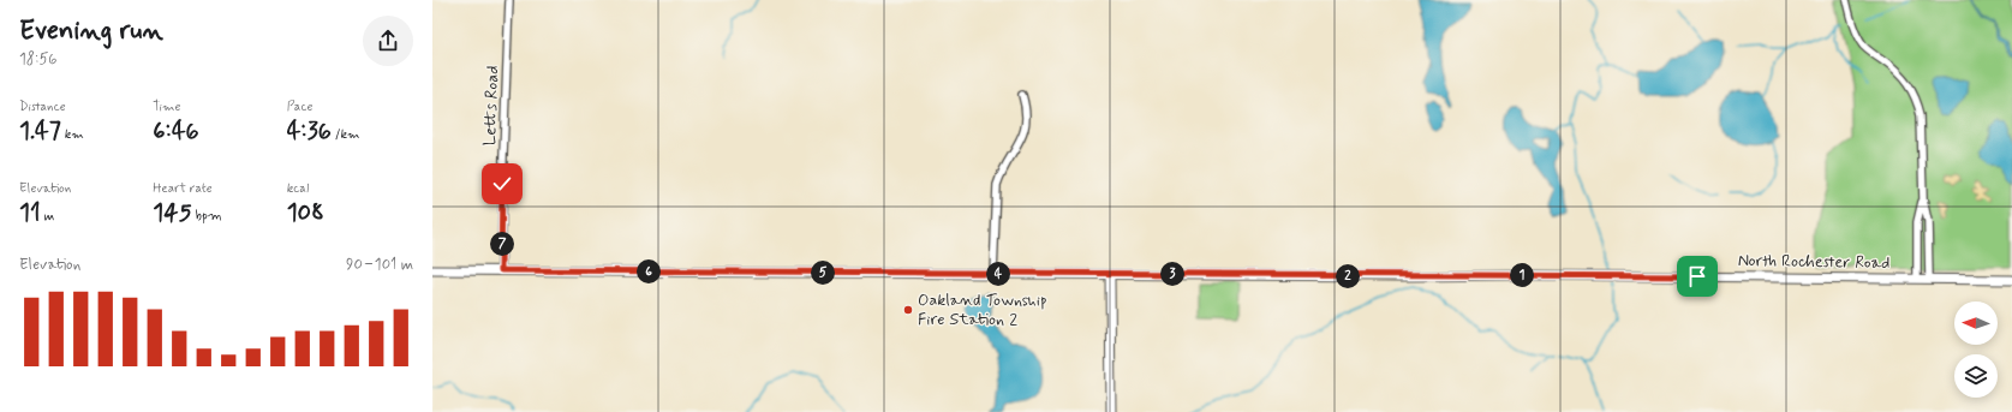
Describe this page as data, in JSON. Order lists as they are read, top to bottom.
{
  "streets": {
    "main road": ["North Rochester Road"],
    "street": ["Letts Road"]
  },
  "crossings": [
    ["Letts Road", "North Rochester Road"]
  ],
  "places": ["Oakland Township Fire Station 2"],
  "north": "left",
  "page": {
    "heading": ["Evening run", "18:56"],
    "stats": [
      ["Distance", "1.47 km"],
      ["Time", "6:46"],
      ["Pace", "4:36 /km"],
      ["Elevation", "11 m"],
      ["Heart rate", "145 bpm"],
      ["kcal", "108"]
    ],
    "pins": [
      "7",
      "6",
      "5",
      "3",
      "4",
      "1",
      "2"
    ],
    "chart": ["Elevation", "90–101 m"]
  }
}
